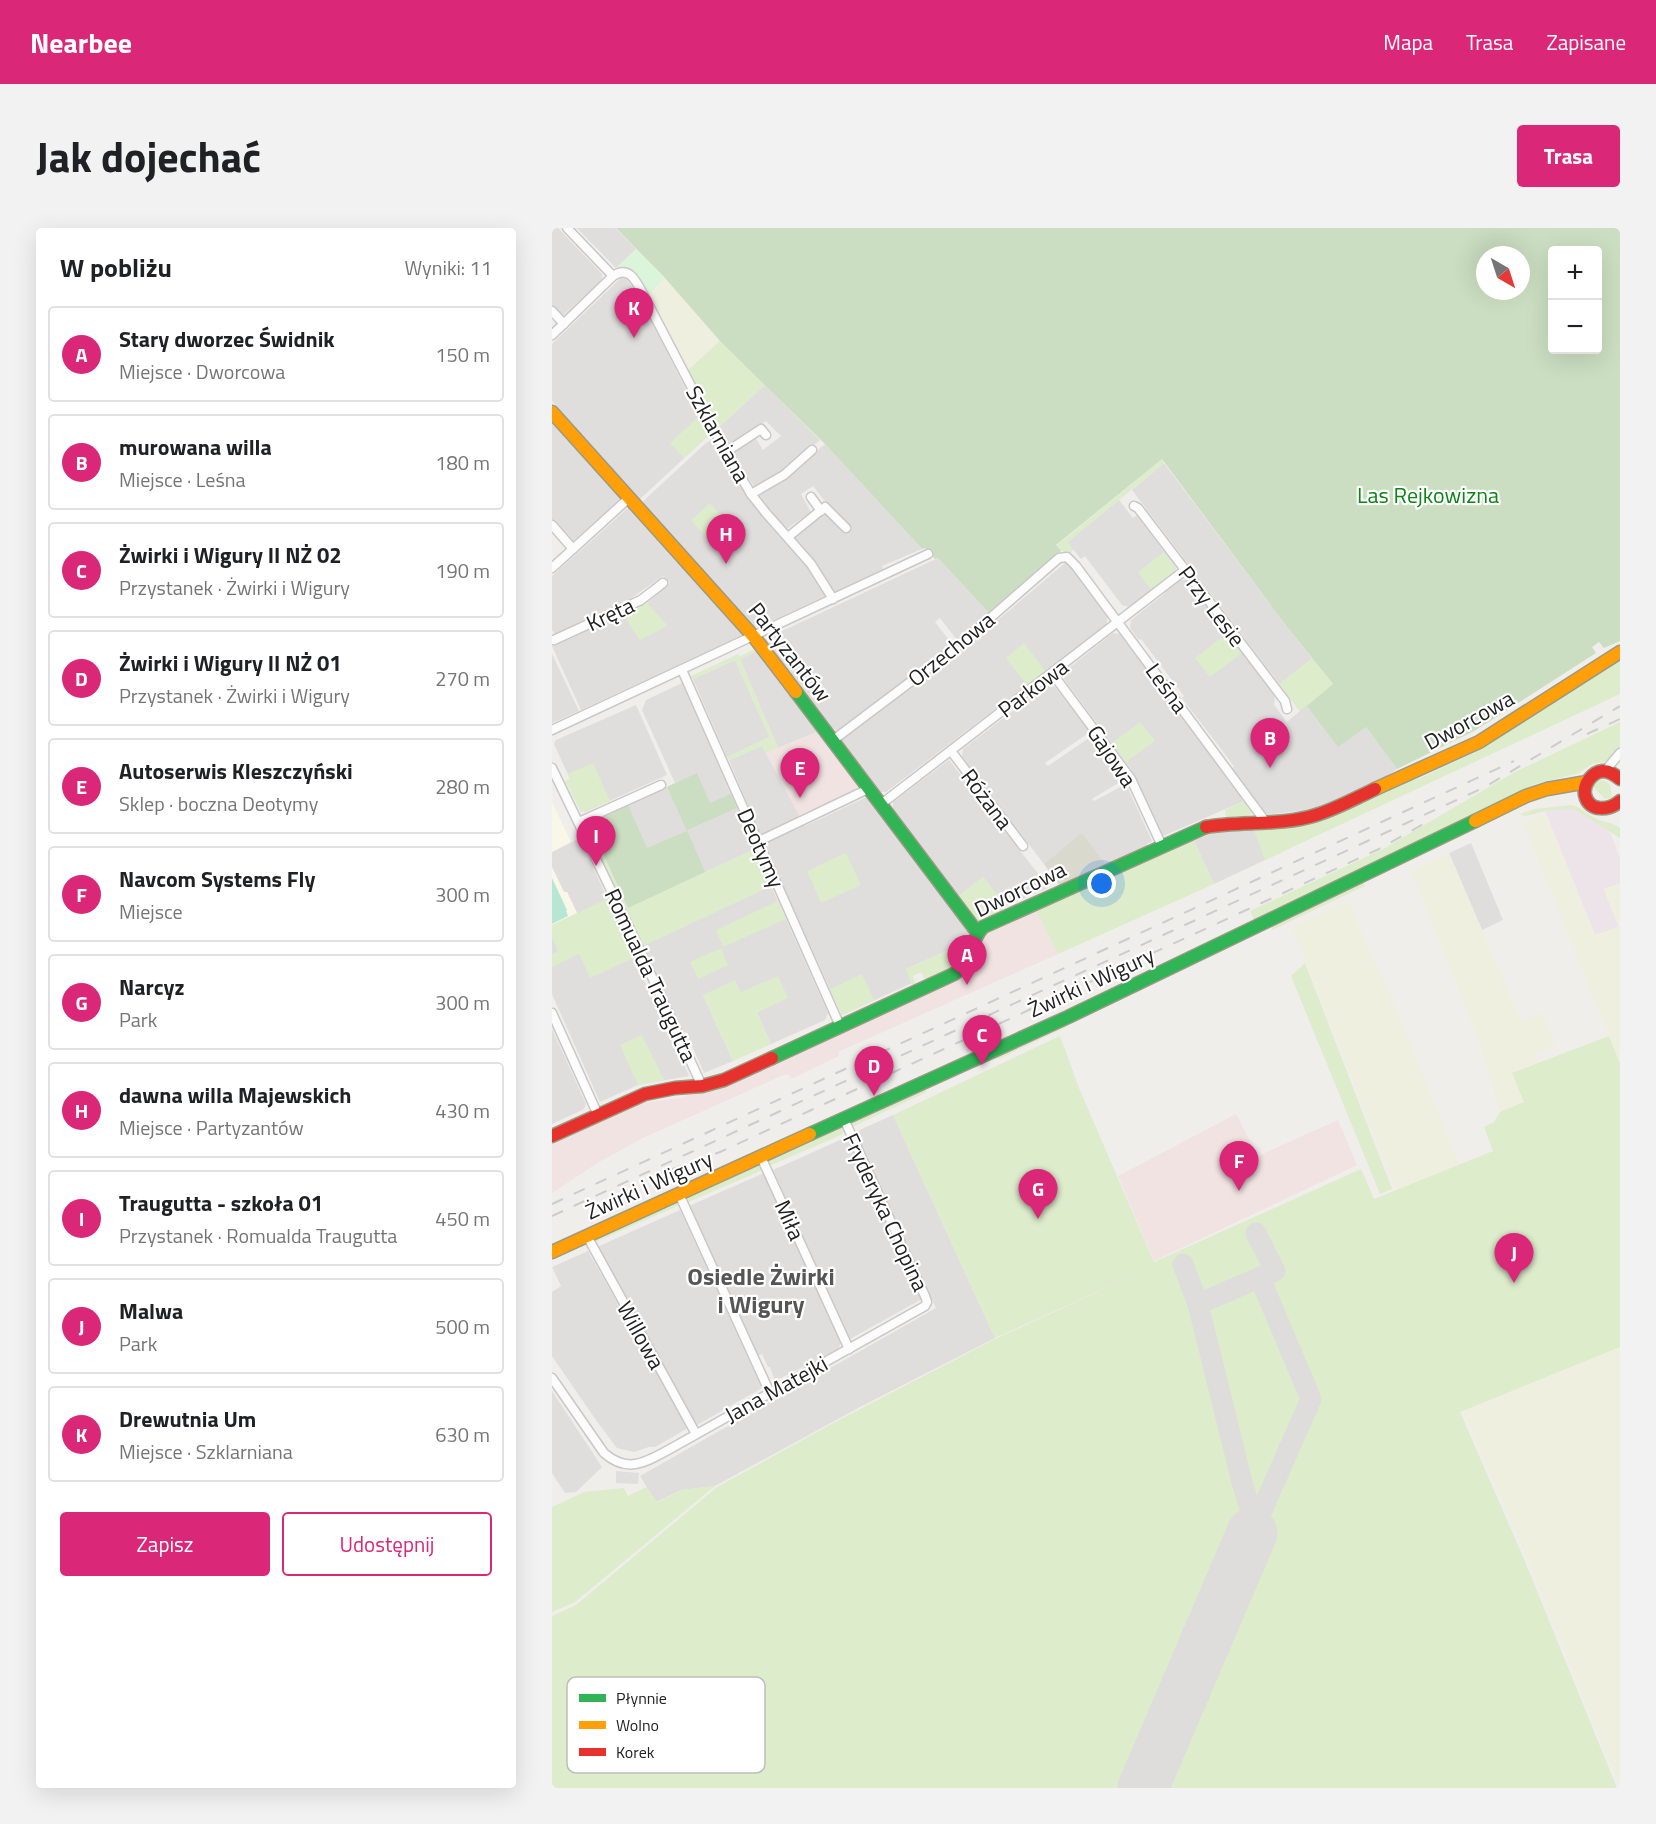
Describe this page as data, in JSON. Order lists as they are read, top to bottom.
{
  "streets": {
    "street": [
      "Szklarniana",
      "Przy Lesie",
      "Kręta",
      "Orzechowa",
      "Partyzantów",
      "Parkowa",
      "Leśna",
      "Dworcowa",
      "Gajowa",
      "Różana",
      "Deotymy",
      "Romualda Traugutta",
      "Żwirki i Wigury",
      "Fryderyka Chopina",
      "Miła",
      "Willowa",
      "Jana Matejki"
    ]
  },
  "crossings": [
    ["Przy Lesie", "Parkowa"],
    ["Orzechowa", "Partyzantów"],
    ["Orzechowa", "Leśna"],
    ["Partyzantów", "Parkowa"],
    ["Partyzantów", "Dworcowa"],
    ["Parkowa", "Leśna"],
    ["Parkowa", "Gajowa"],
    ["Parkowa", "Różana"],
    ["Leśna", "Dworcowa"],
    ["Dworcowa", "Gajowa"],
    ["Dworcowa", "Deotymy"],
    ["Dworcowa", "Romualda Traugutta"],
    ["Żwirki i Wigury", "Fryderyka Chopina"],
    ["Żwirki i Wigury", "Miła"],
    ["Żwirki i Wigury", "Willowa"],
    ["Fryderyka Chopina", "Jana Matejki"],
    ["Miła", "Jana Matejki"],
    ["Willowa", "Jana Matejki"]
  ],
  "districts": ["Osiedle Żwirki i Wigury"],
  "parks": ["Las Rejkowizna"],
  "legend": ["Płynnie", "Wolno", "Korek"],
  "north": "bottom right",
  "page": {
    "header": "Nearbee",
    "nav": ["Mapa", "Trasa", "Zapisane"],
    "title": "Jak dojechać",
    "buttons": [
      "Trasa",
      ["Zapisz", "Udostępnij"]
    ],
    "heading": ["W pobliżu", "Wyniki: 11"],
    "map_buttons": ["+", "−"],
    "pins": [
      "K",
      "H",
      "B",
      "E",
      "I",
      "A",
      "C",
      "D",
      "F",
      "G",
      "J"
    ],
    "list": [
      {
        "mark": "A",
        "name": "Stary dworzec Świdnik",
        "note": "Miejsce · Dworcowa",
        "value": "150 m"
      },
      {
        "mark": "B",
        "name": "murowana willa",
        "note": "Miejsce · Leśna",
        "value": "180 m"
      },
      {
        "mark": "C",
        "name": "Żwirki i Wigury II NŻ 02",
        "note": "Przystanek · Żwirki i Wigury",
        "value": "190 m"
      },
      {
        "mark": "D",
        "name": "Żwirki i Wigury II NŻ 01",
        "note": "Przystanek · Żwirki i Wigury",
        "value": "270 m"
      },
      {
        "mark": "E",
        "name": "Autoserwis Kleszczyński",
        "note": "Sklep · boczna Deotymy",
        "value": "280 m"
      },
      {
        "mark": "F",
        "name": "Navcom Systems Fly",
        "note": "Miejsce",
        "value": "300 m"
      },
      {
        "mark": "G",
        "name": "Narcyz",
        "note": "Park",
        "value": "300 m"
      },
      {
        "mark": "H",
        "name": "dawna willa Majewskich",
        "note": "Miejsce · Partyzantów",
        "value": "430 m"
      },
      {
        "mark": "I",
        "name": "Traugutta - szkoła 01",
        "note": "Przystanek · Romualda Traugutta",
        "value": "450 m"
      },
      {
        "mark": "J",
        "name": "Malwa",
        "note": "Park",
        "value": "500 m"
      },
      {
        "mark": "K",
        "name": "Drewutnia Um",
        "note": "Miejsce · Szklarniana",
        "value": "630 m"
      }
    ]
  }
}
